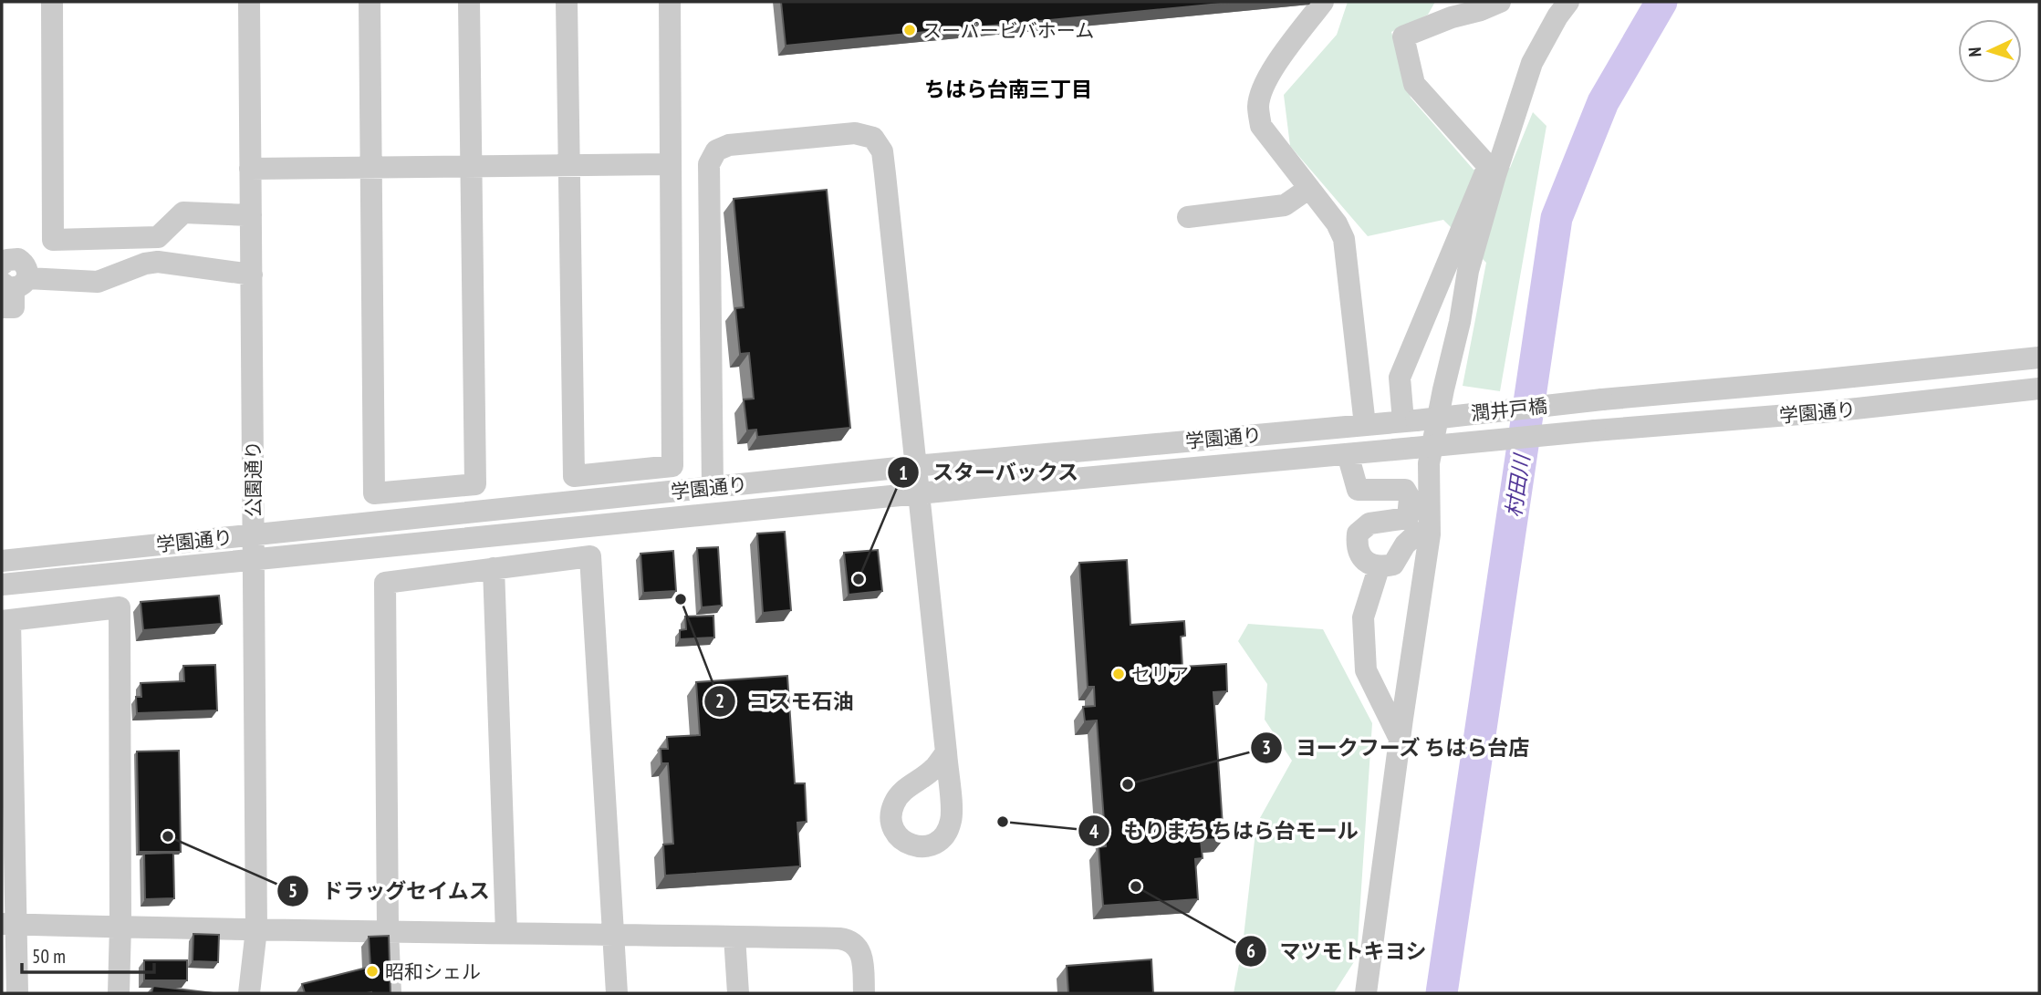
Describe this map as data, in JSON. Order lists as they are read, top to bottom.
{
  "streets": {
    "street": ["潤井戸橋", "学園通り", "公園通り"]
  },
  "crossings": [
    ["潤井戸橋", "学園通り"],
    ["学園通り", "公園通り"]
  ],
  "districts": ["ちはら台南三丁目"],
  "water": ["村田川"],
  "places": [
    "スーパービバホーム",
    "スターバックス",
    "コスモ石油",
    "セリア",
    "ヨークフーズ ちはら台店",
    "もりまち ちはら台モール",
    "ドラッグセイムス",
    "マツモトキヨシ",
    "昭和シェル"
  ],
  "scale_bar": "50 m",
  "north": "left"
}
